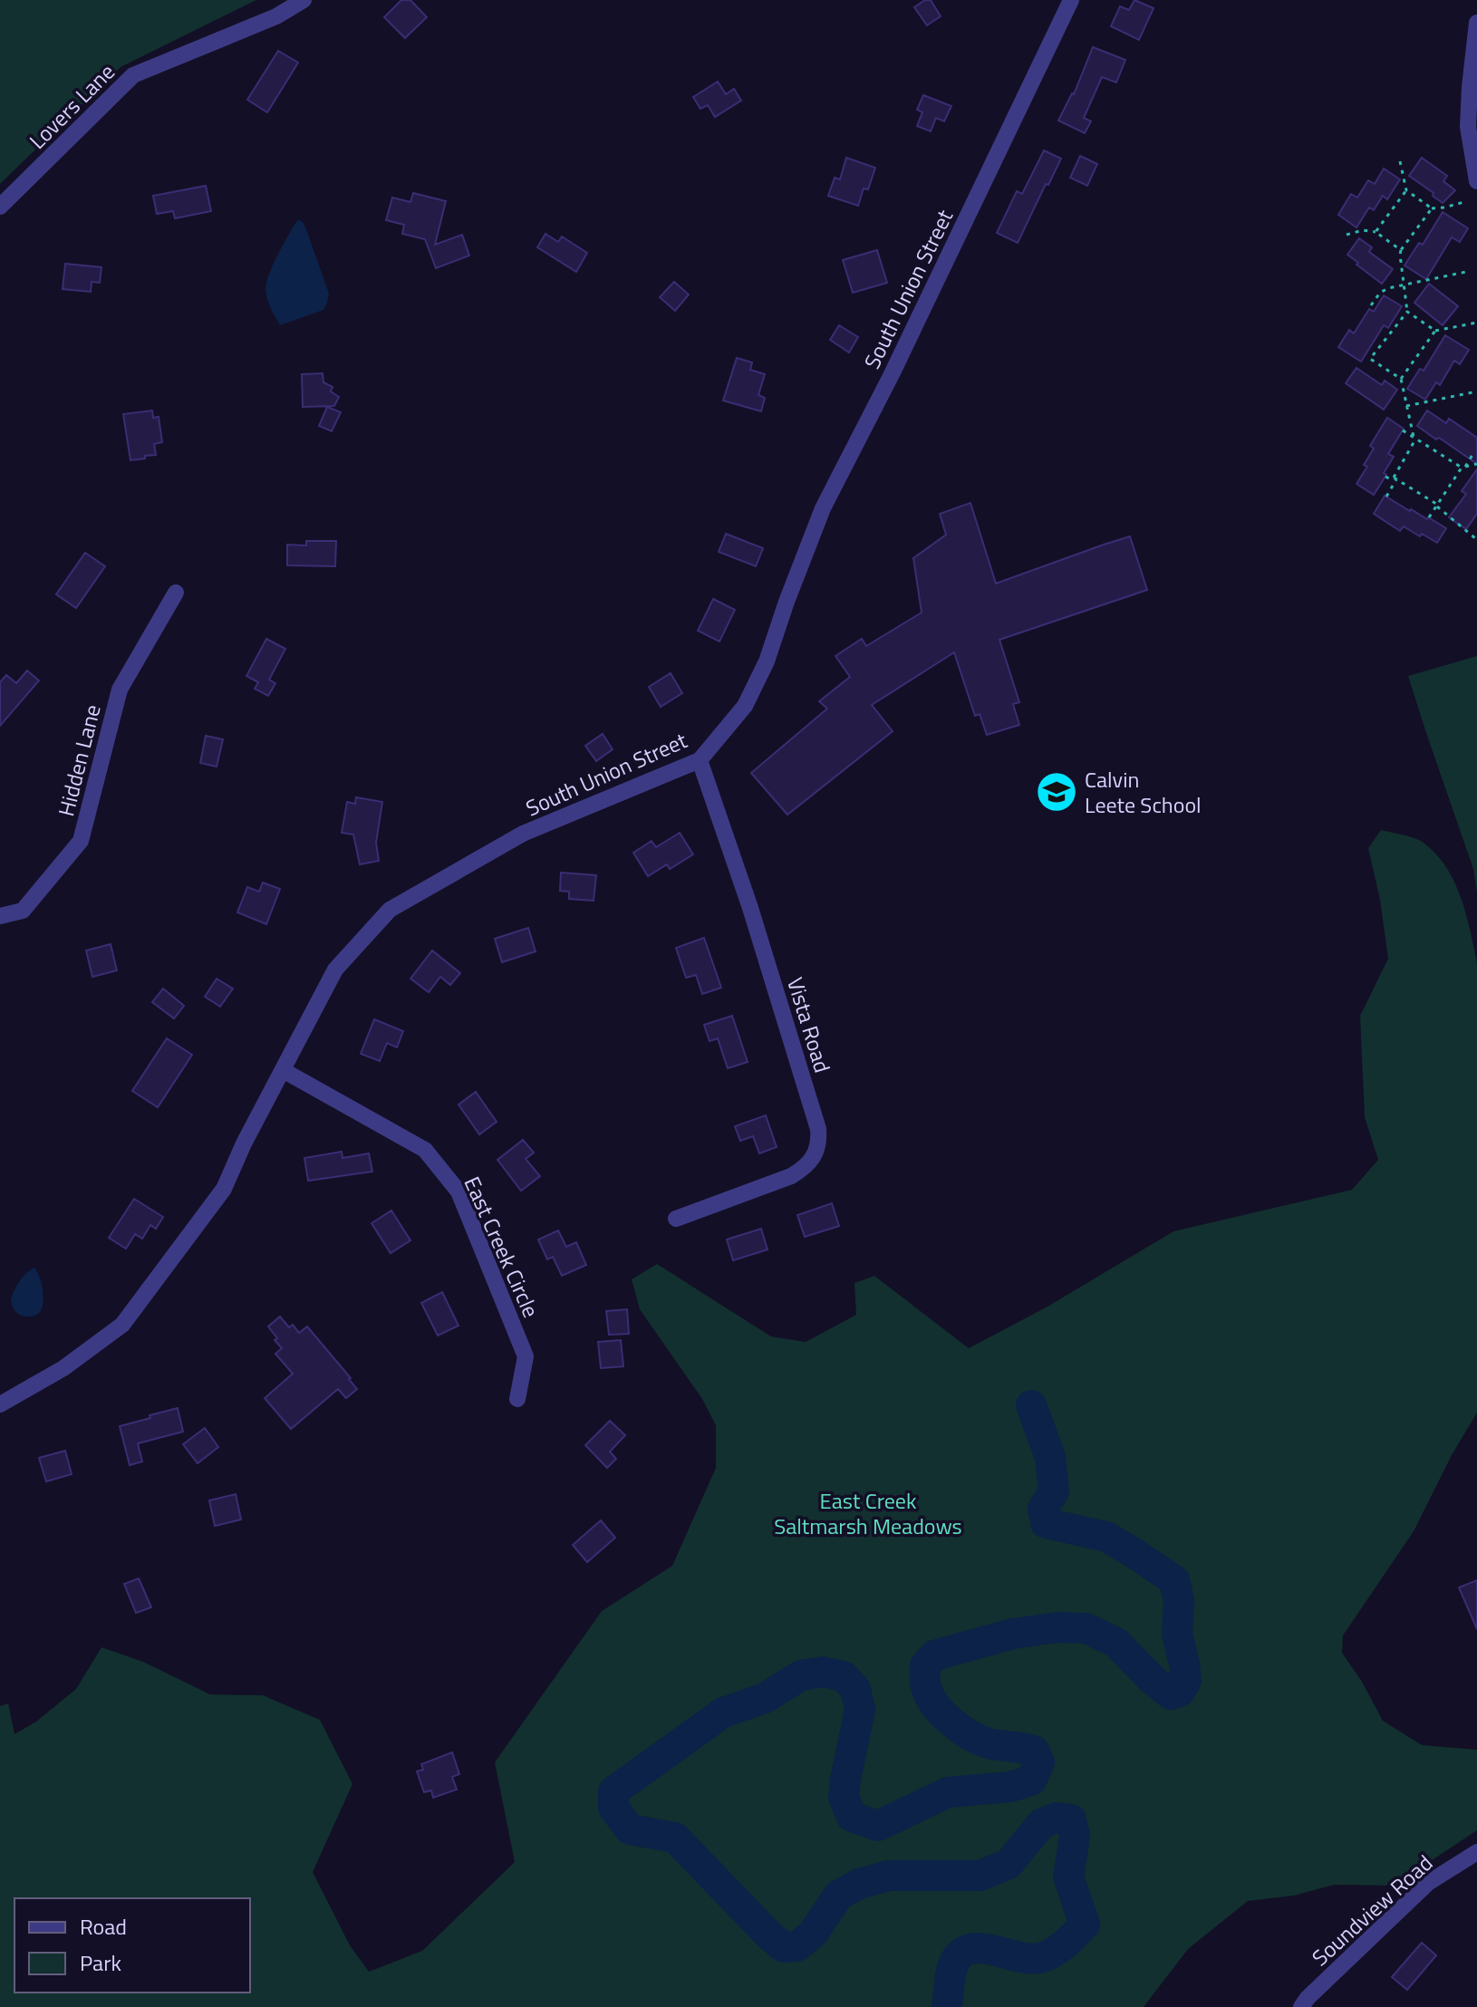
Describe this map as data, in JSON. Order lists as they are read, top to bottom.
{
  "streets": {
    "street": [
      "Lovers Lane",
      "South Union Street",
      "Hidden Lane",
      "Vista Road",
      "East Creek Circle",
      "Soundview Road"
    ]
  },
  "crossings": [
    ["South Union Street", "Vista Road"],
    ["South Union Street", "East Creek Circle"]
  ],
  "parks": ["East Creek Saltmarsh Meadows"],
  "places": {
    "school or university": ["Calvin Leete School"]
  },
  "legend": ["Road", "Park"]
}
